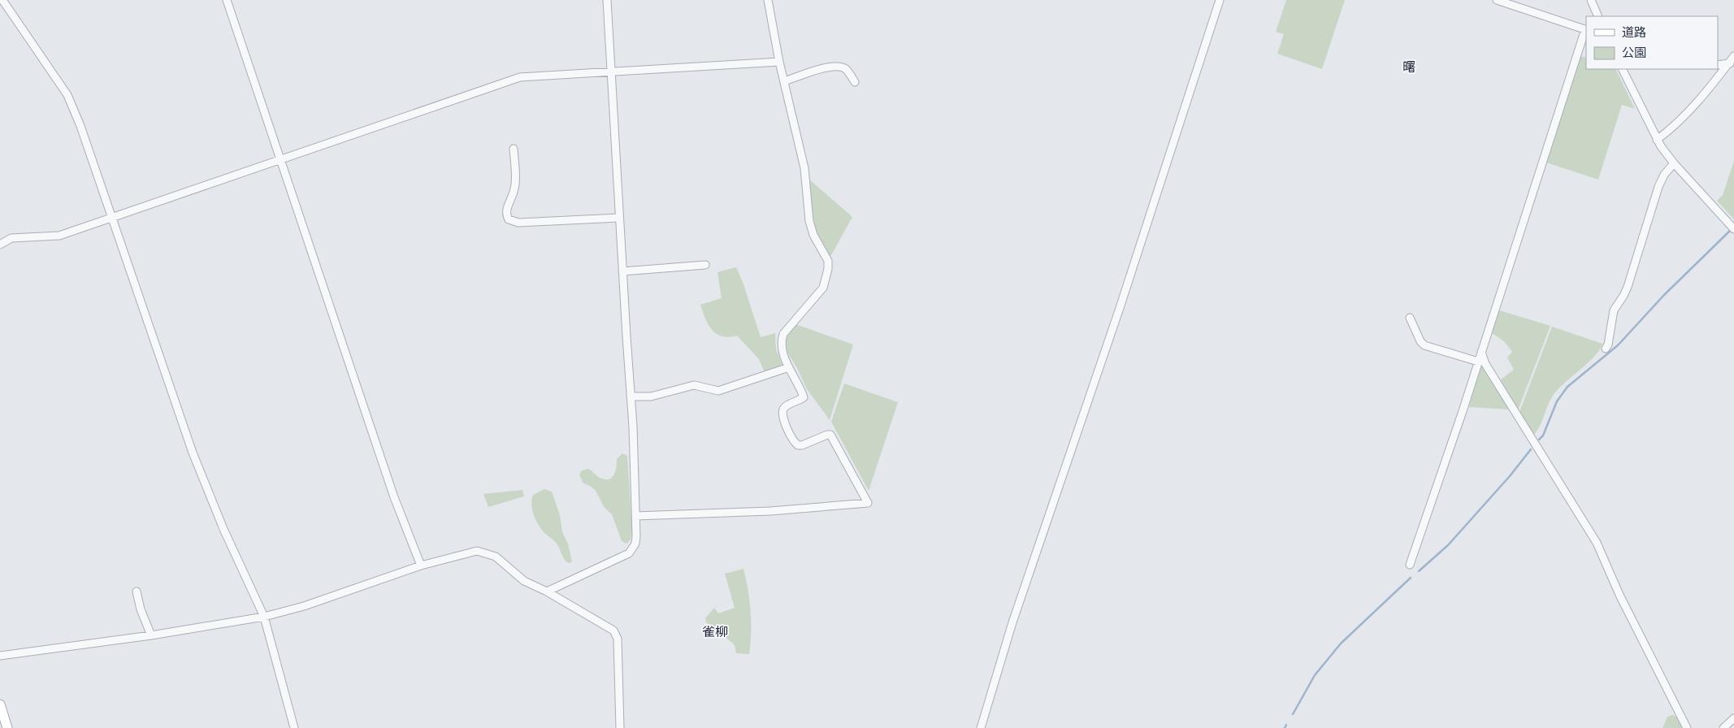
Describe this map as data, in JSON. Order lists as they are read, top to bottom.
{
  "districts": ["曙", "雀柳"],
  "legend": ["道路", "公園"]
}
